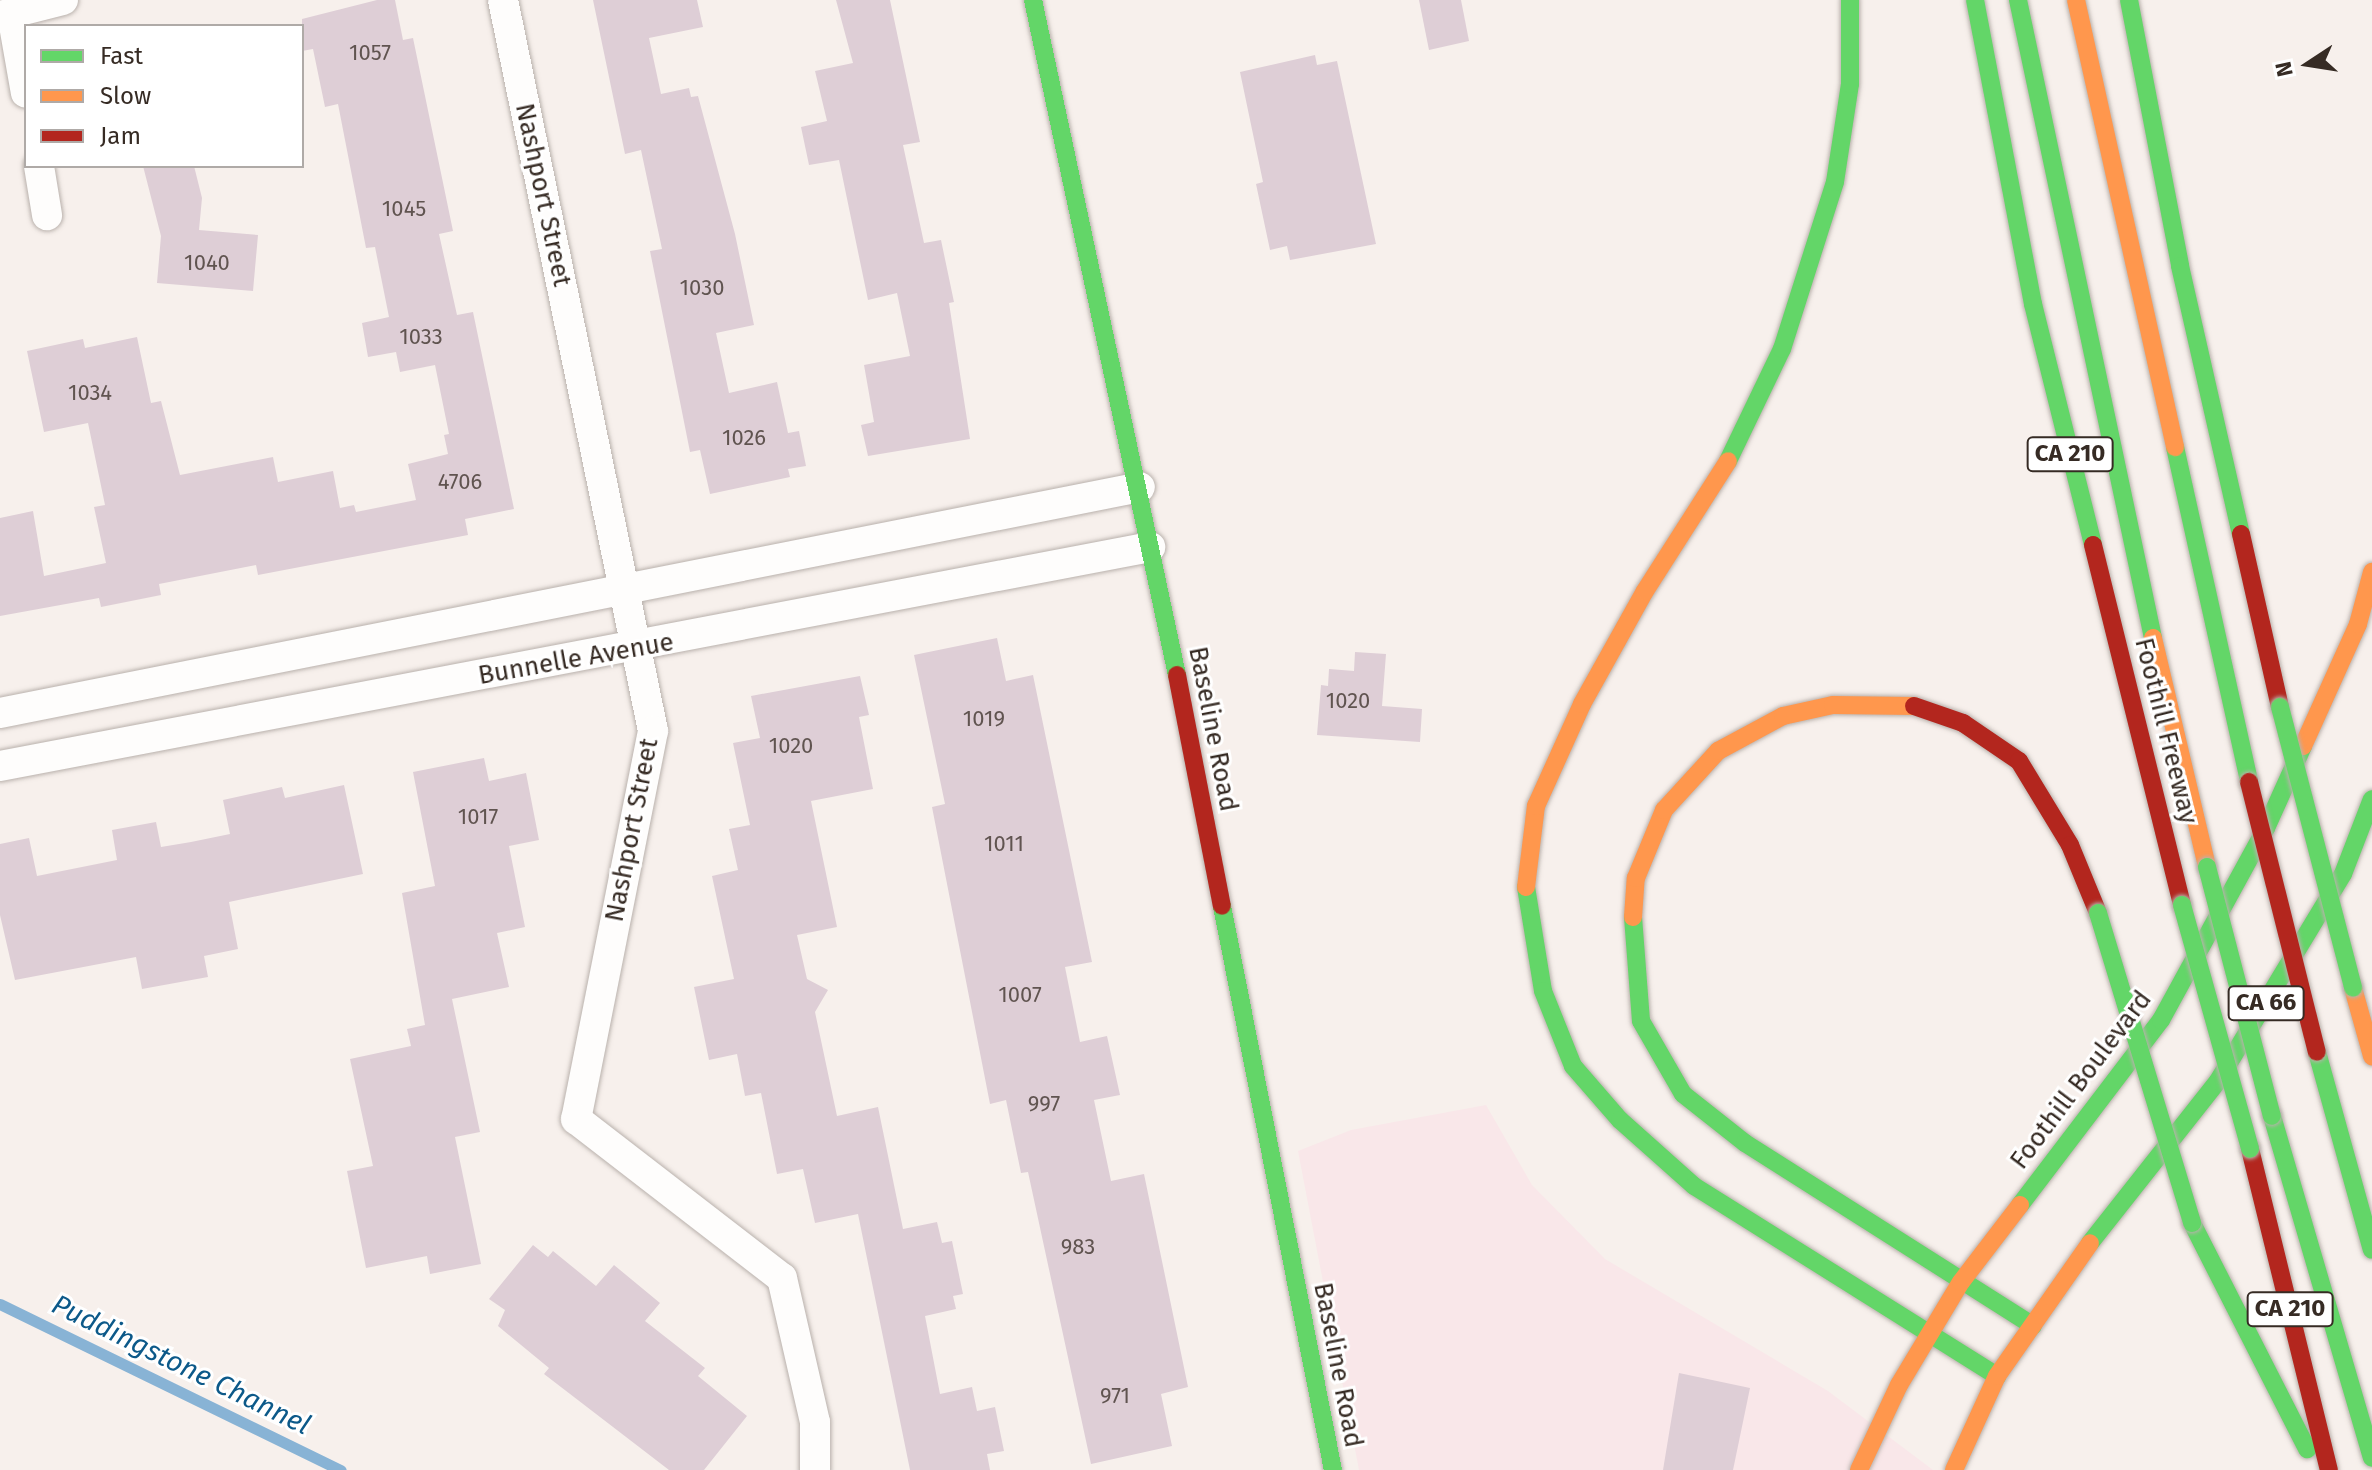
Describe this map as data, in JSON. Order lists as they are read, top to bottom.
{
  "streets": {
    "main road": [
      "CA 210",
      "Baseline Road",
      "Foothill Freeway",
      "CA 66",
      "Foothill Boulevard"
    ],
    "street": ["Nashport Street", "Bunnelle Avenue"]
  },
  "crossings": [
    ["Nashport Street", "Bunnelle Avenue"],
    ["Bunnelle Avenue", "Baseline Road"]
  ],
  "water": ["Puddingstone Channel"],
  "house_numbers": [
    "1057",
    "1045",
    "1040",
    "1030",
    "1033",
    "1034",
    "1026",
    "4706",
    "1020",
    "1019",
    "1020",
    "1017",
    "1011",
    "1007",
    "997",
    "983",
    "971"
  ],
  "legend": ["Fast", "Slow", "Jam"],
  "north": "left"
}
